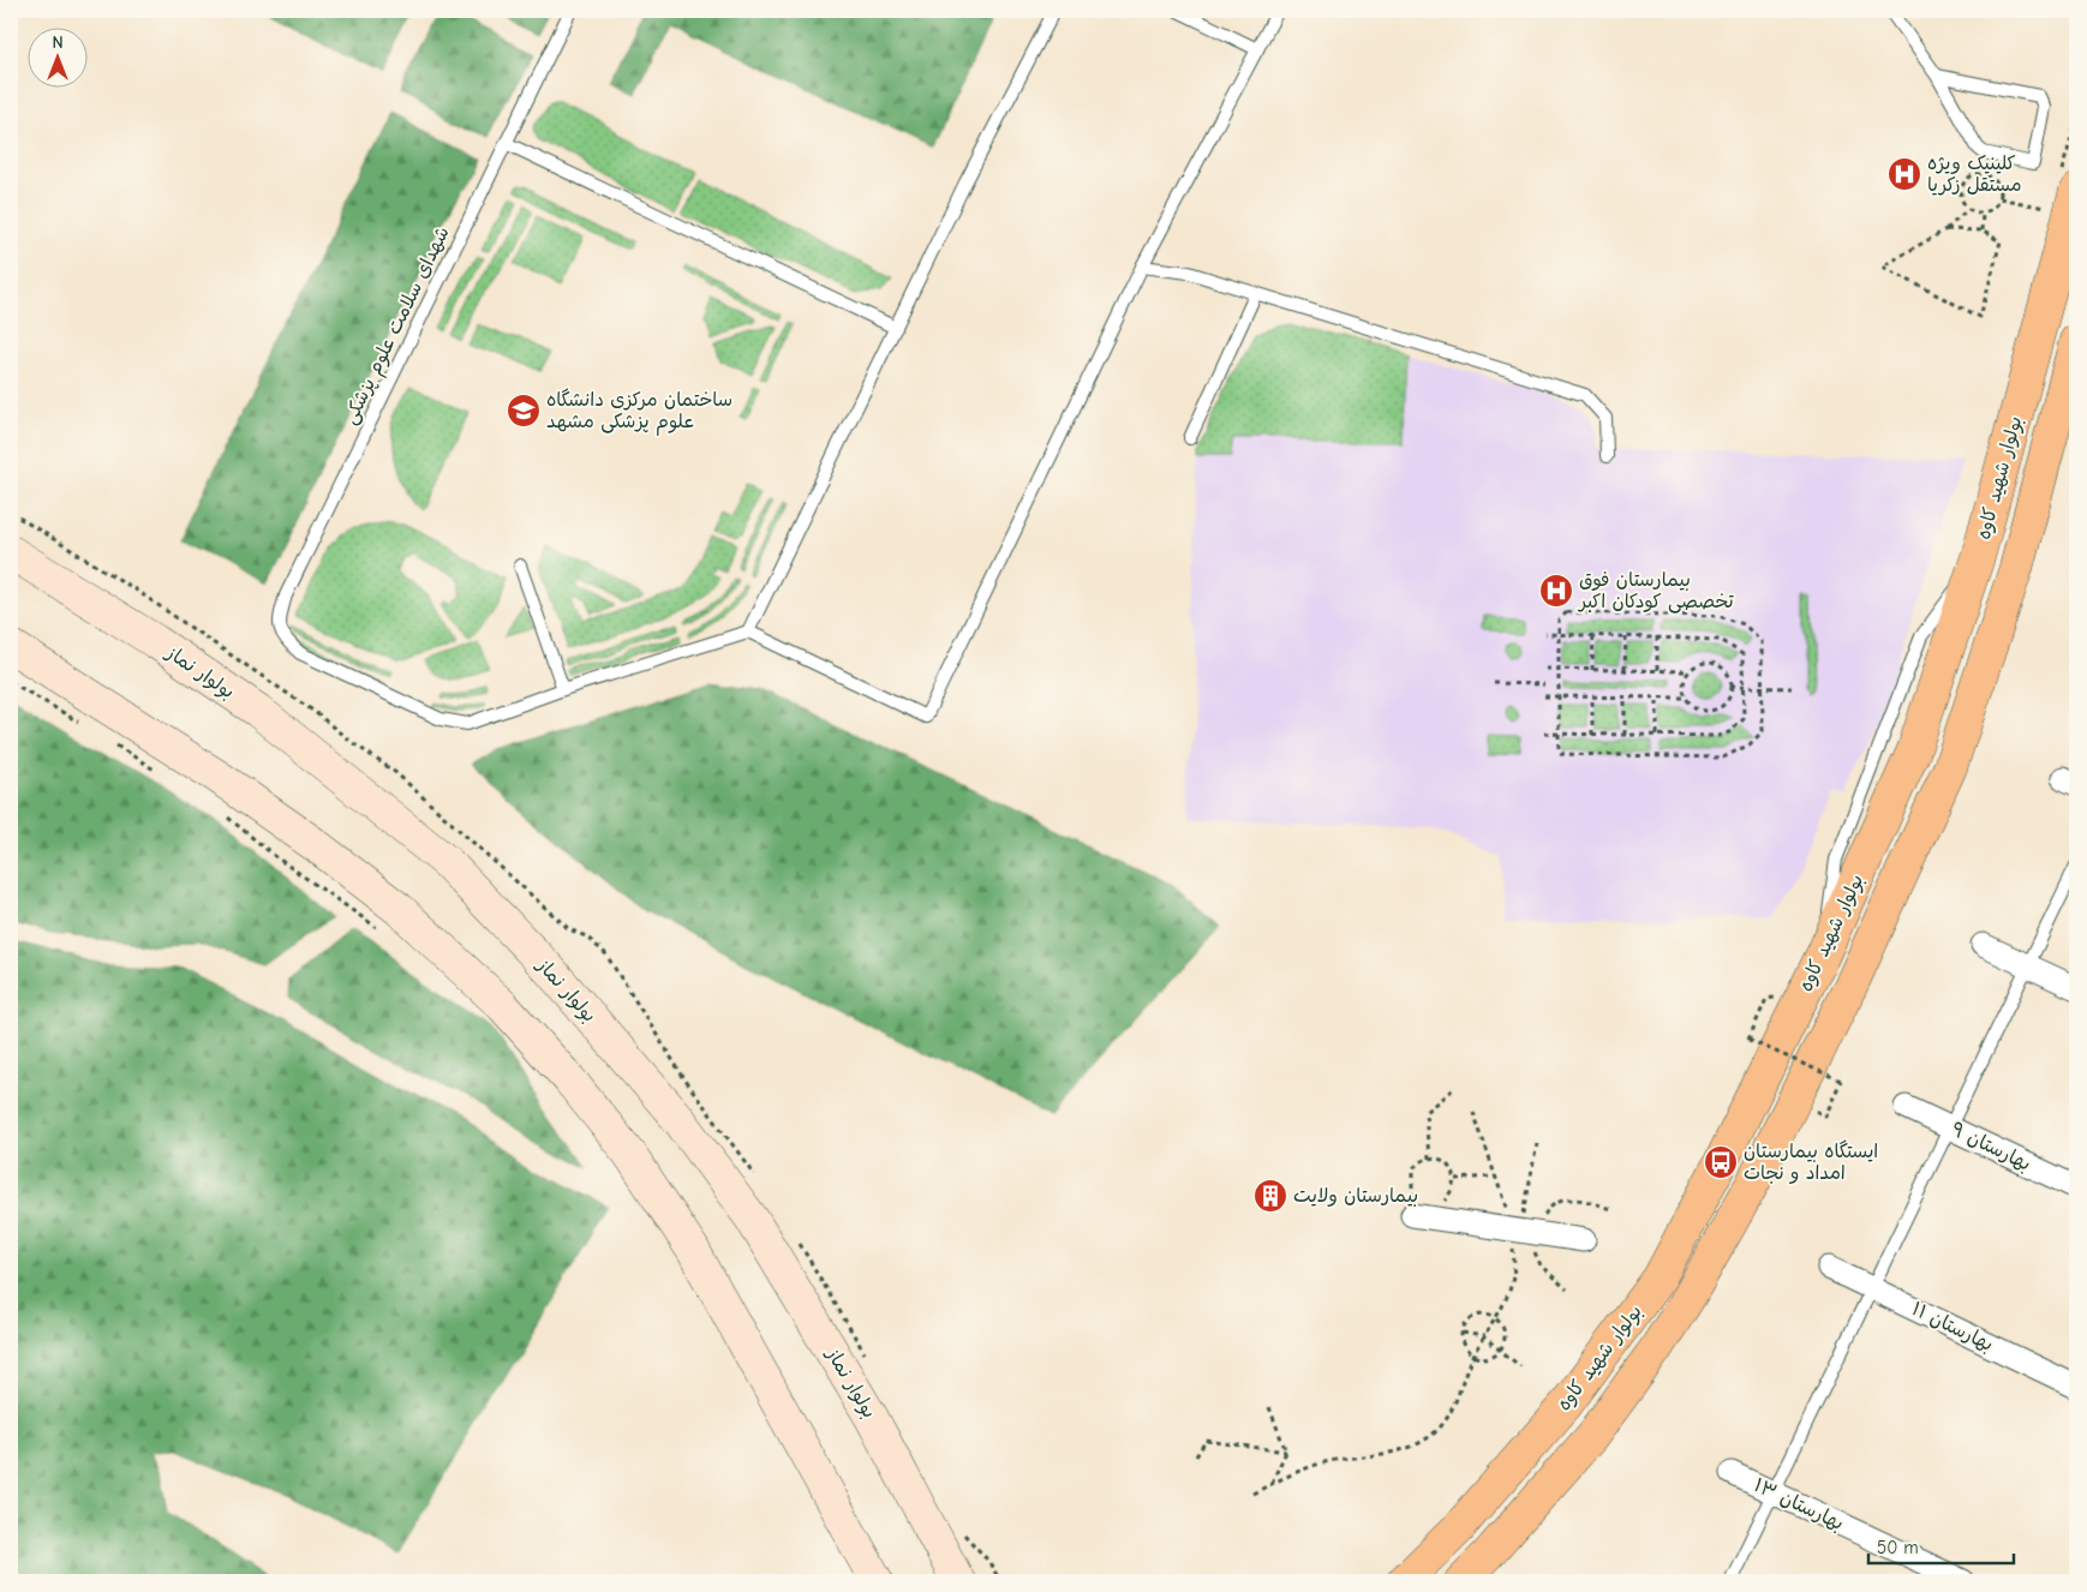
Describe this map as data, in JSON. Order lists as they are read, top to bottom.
{
  "streets": {
    "main road": ["بولوار شهید کاوه", "بولوار نماز"],
    "street": ["بهارستان ۹", "بهارستان ۱۱", "بهارستان ۱۳"],
    "lane": ["شهدای سلامت علوم پزشکی"]
  },
  "places": {
    "hospital": ["کلینیک ویژه مستقل زکریا", "بیمارستان فوق تخصصی کودکان اکبر"],
    "school or university": ["ساختمان مرکزی دانشگاه علوم پزشکی مشهد"],
    "bus stop": ["ایستگاه بیمارستان امداد و نجات"],
    "building": ["بیمارستان ولایت"]
  },
  "scale_bar": "50 m",
  "north": "top"
}
